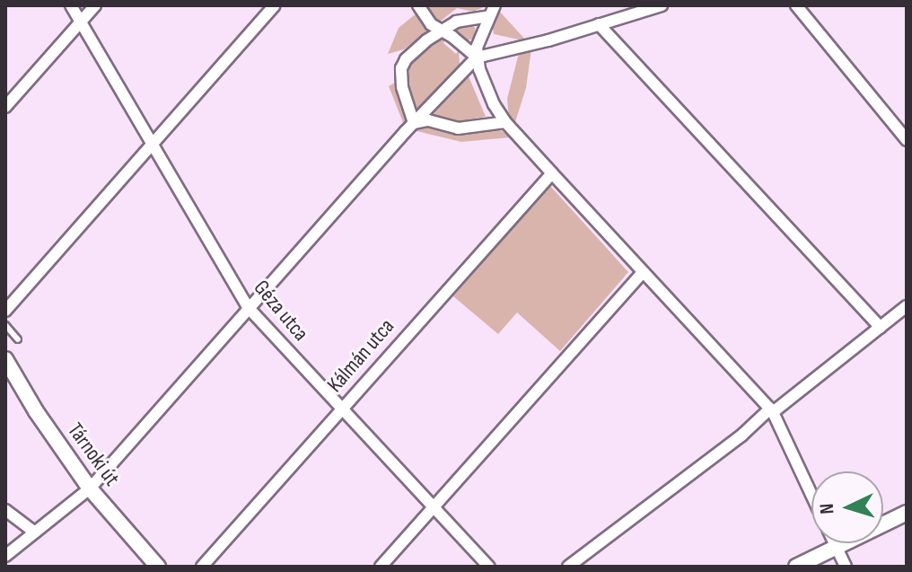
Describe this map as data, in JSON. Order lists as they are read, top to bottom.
{
  "streets": {
    "street": ["Géza utca", "Kálmán utca", "Tárnoki út"]
  },
  "crossings": [
    ["Géza utca", "Kálmán utca"]
  ],
  "north": "left"
}
